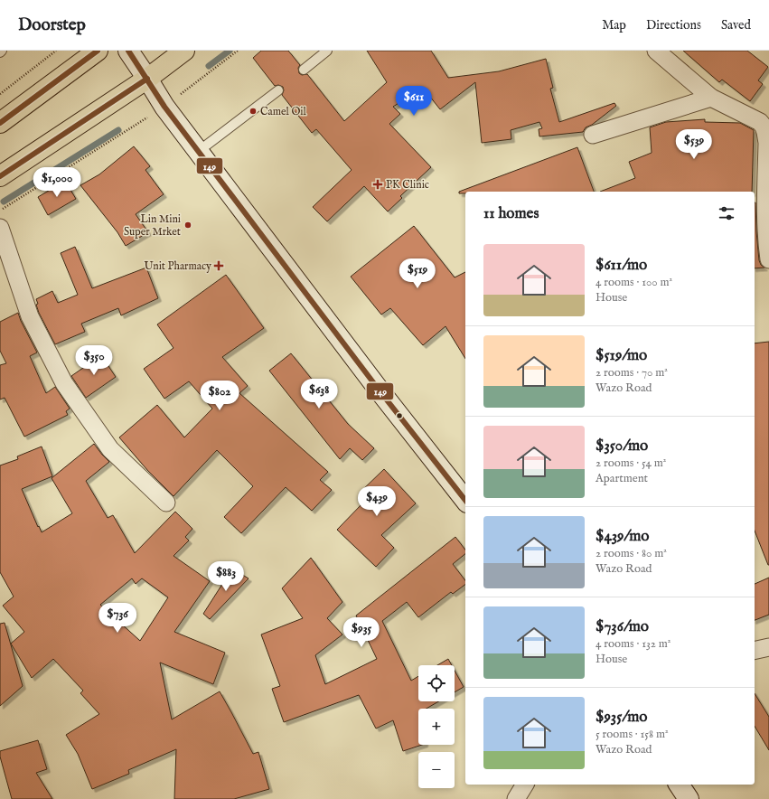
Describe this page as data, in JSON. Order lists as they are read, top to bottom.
{
  "places": {
    "other": ["Camel Oil", "Lin Mini Super Mrket"],
    "health": ["PK Clinic", "Unit Pharmacy"]
  },
  "lines": ["transit line 149"],
  "page": {
    "header": "Doorstep",
    "nav": ["Map", "Directions", "Saved"],
    "price": [
      "$611",
      "$539",
      "$1,000",
      "$519",
      "$350",
      "$638",
      "$802",
      "$439",
      "$883",
      "$736",
      "$935"
    ],
    "heading": "11 homes",
    "list": [
      {
        "name": "$611/mo",
        "note": "4 rooms · 100 m² · House"
      },
      {
        "name": "$519/mo",
        "note": "2 rooms · 70 m² · Wazo Road"
      },
      {
        "name": "$350/mo",
        "note": "2 rooms · 54 m² · Apartment"
      },
      {
        "name": "$439/mo",
        "note": "2 rooms · 80 m² · Wazo Road"
      },
      {
        "name": "$736/mo",
        "note": "4 rooms · 132 m² · House"
      },
      {
        "name": "$935/mo",
        "note": "5 rooms · 158 m² · Wazo Road"
      }
    ],
    "map_buttons": ["+", "−"]
  }
}
